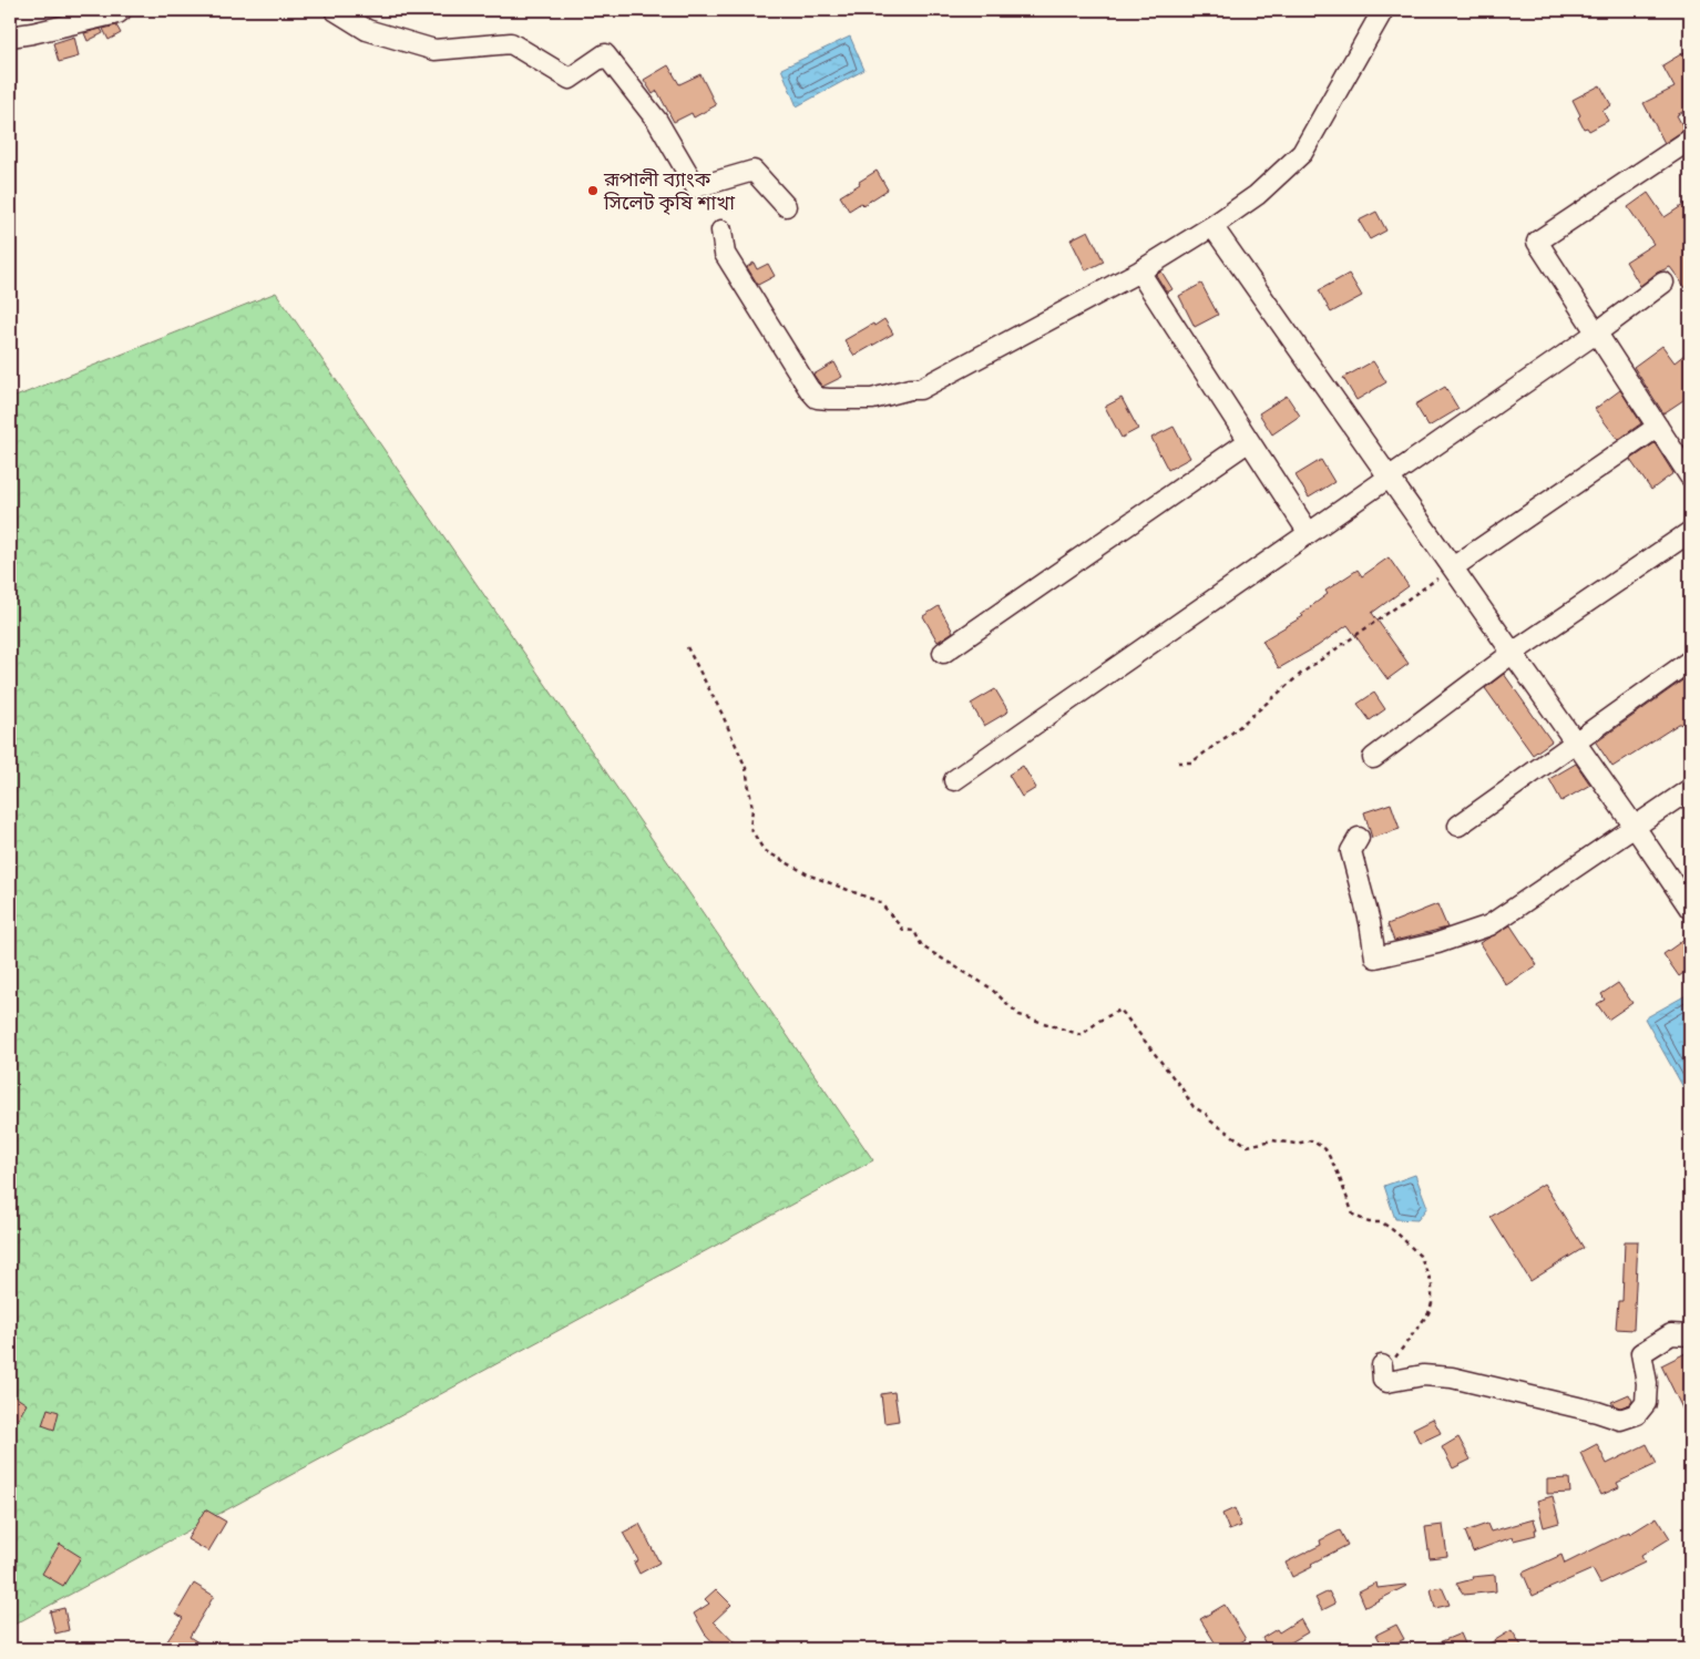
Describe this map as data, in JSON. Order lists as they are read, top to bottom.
{
  "places": ["রূপালী ব্যাংক সিলেট কৃষি শাখা"]
}
